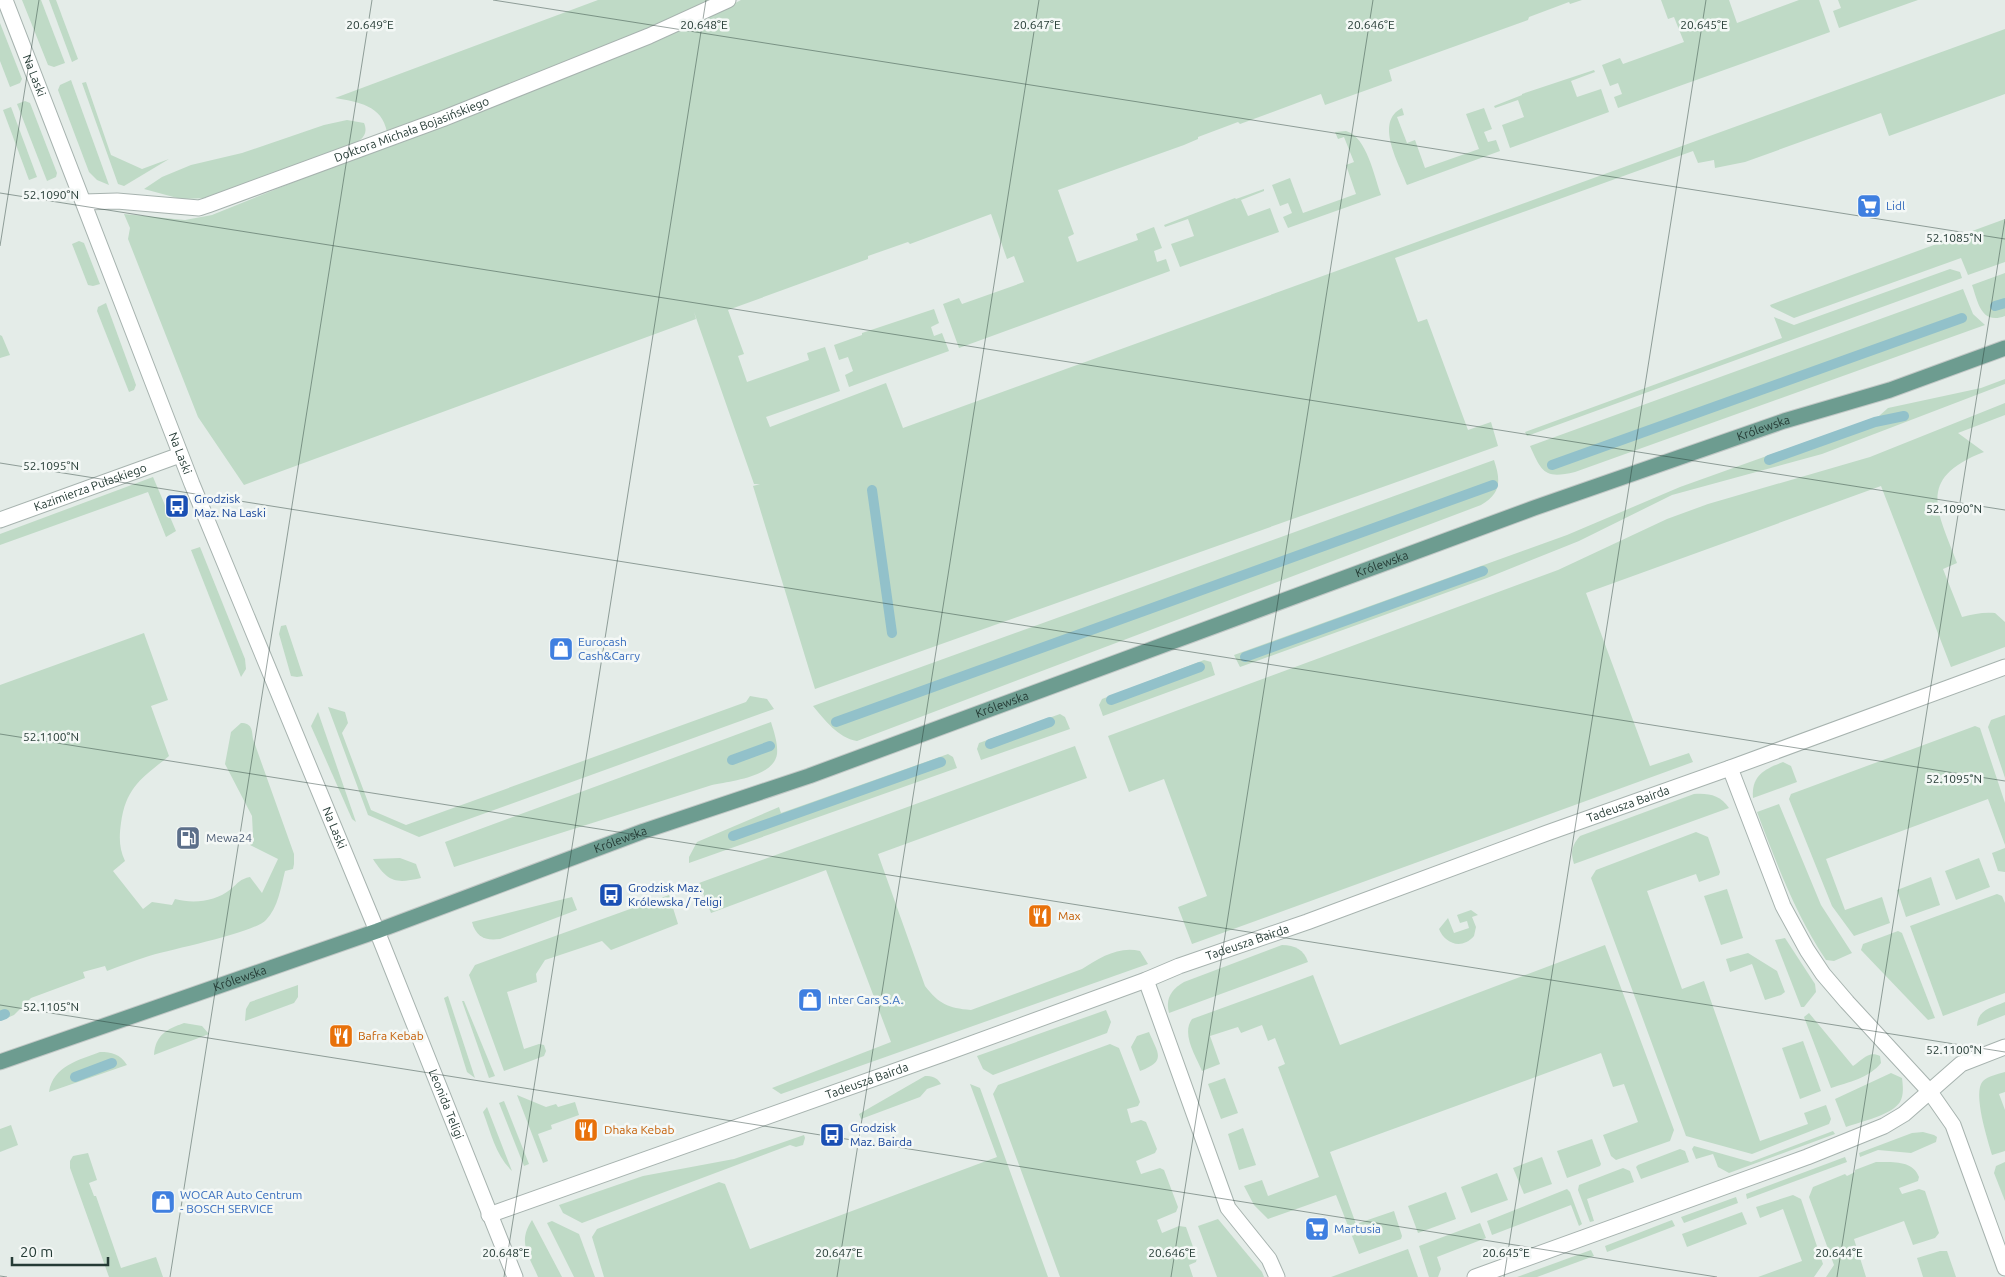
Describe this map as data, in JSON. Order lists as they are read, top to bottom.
{
  "streets": {
    "main road": ["Królewska"],
    "street": [
      "Na Laski",
      "Doktora Michała Bojasińskiego",
      "Kazimierza Pułaskiego",
      "Tadeusza Bairda",
      "Leonida Teligi"
    ]
  },
  "crossings": [
    ["Na Laski", "Doktora Michała Bojasińskiego"],
    ["Na Laski", "Królewska"],
    ["Na Laski", "Kazimierza Pułaskiego"],
    ["Na Laski", "Leonida Teligi"],
    ["Królewska", "Leonida Teligi"],
    ["Tadeusza Bairda", "Leonida Teligi"]
  ],
  "places": {
    "supermarket": ["Lidl", "Martusia"],
    "bus stop": ["Grodzisk Maz. Na Laski", "Grodzisk Maz. Królewska / Teligi", "Grodzisk Maz. Bairda"],
    "shop": ["Eurocash Cash&Carry", "Inter Cars S.A.", "WOCAR Auto Centrum - BOSCH SERVICE"],
    "fuel station": ["Mewa24"],
    "restaurant": ["Max", "Bafra Kebab", "Dhaka Kebab"]
  },
  "scale_bar": "20 m",
  "coordinates": [
    "20.649°E",
    "20.648°E",
    "20.647°E",
    "20.646°E",
    "20.645°E",
    "52.1090°N",
    "52.1085°N",
    "52.1095°N",
    "52.1100°N",
    "52.1105°N",
    "20.644°E"
  ]
}
